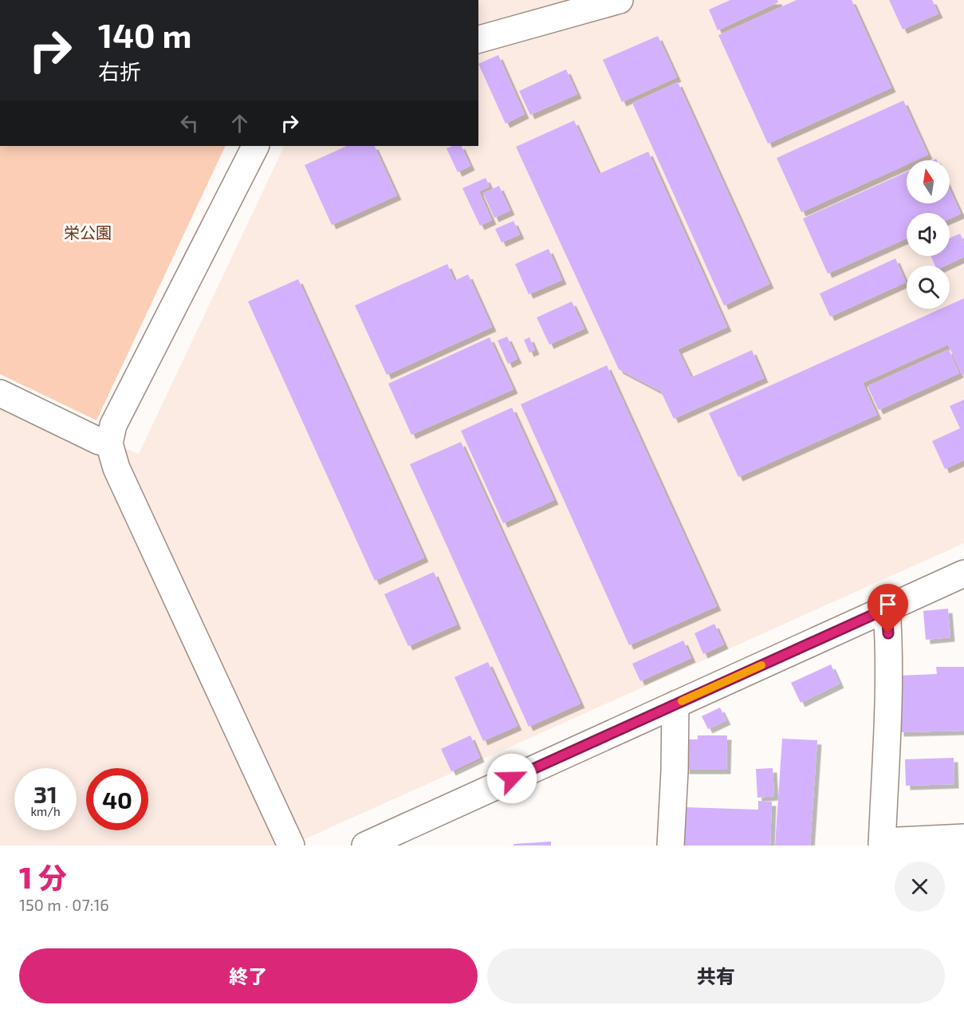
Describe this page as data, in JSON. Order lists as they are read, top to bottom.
{
  "parks": ["栄公園"],
  "north": "top",
  "page": {
    "turn": ["140 m", "右折"],
    "speed": "31 km/h",
    "limit": "40",
    "heading": ["1 分", "150 m · 07:16"],
    "buttons": ["終了", "共有"]
  }
}
